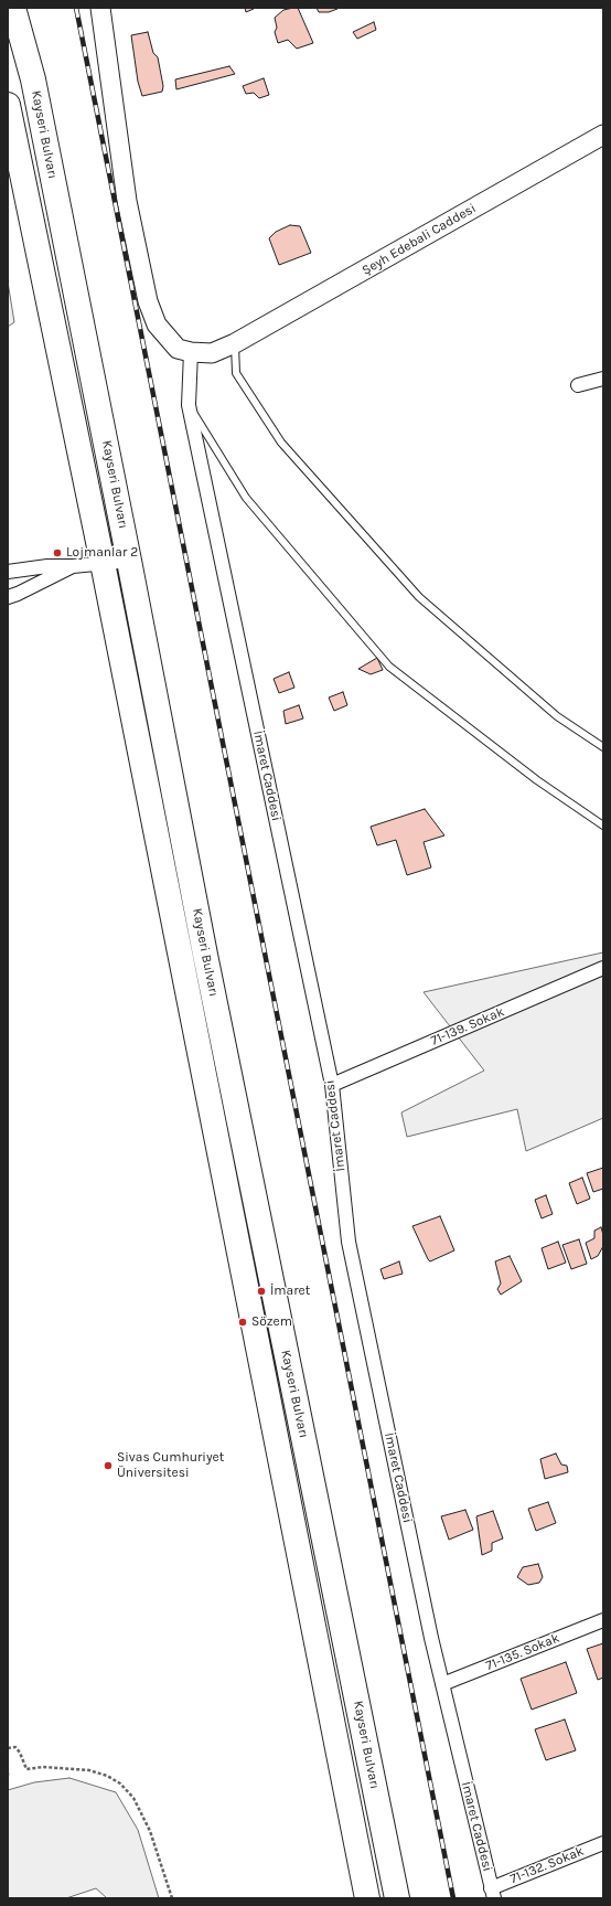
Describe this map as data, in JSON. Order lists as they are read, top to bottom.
{
  "streets": {
    "highway": ["Kayseri Bulvarı"],
    "street": [
      "Şeyh Edebali Caddesi",
      "İmaret Caddesi",
      "71-139. Sokak",
      "71-135. Sokak",
      "71-132. Sokak"
    ]
  },
  "crossings": [
    ["Şeyh Edebali Caddesi", "İmaret Caddesi"],
    ["İmaret Caddesi", "71-139. Sokak"],
    ["İmaret Caddesi", "71-135. Sokak"],
    ["İmaret Caddesi", "71-132. Sokak"]
  ],
  "places": [
    "Lojmanlar 2",
    "İmaret",
    "Sözem",
    "Sivas Cumhuriyet Üniversitesi"
  ]
}
